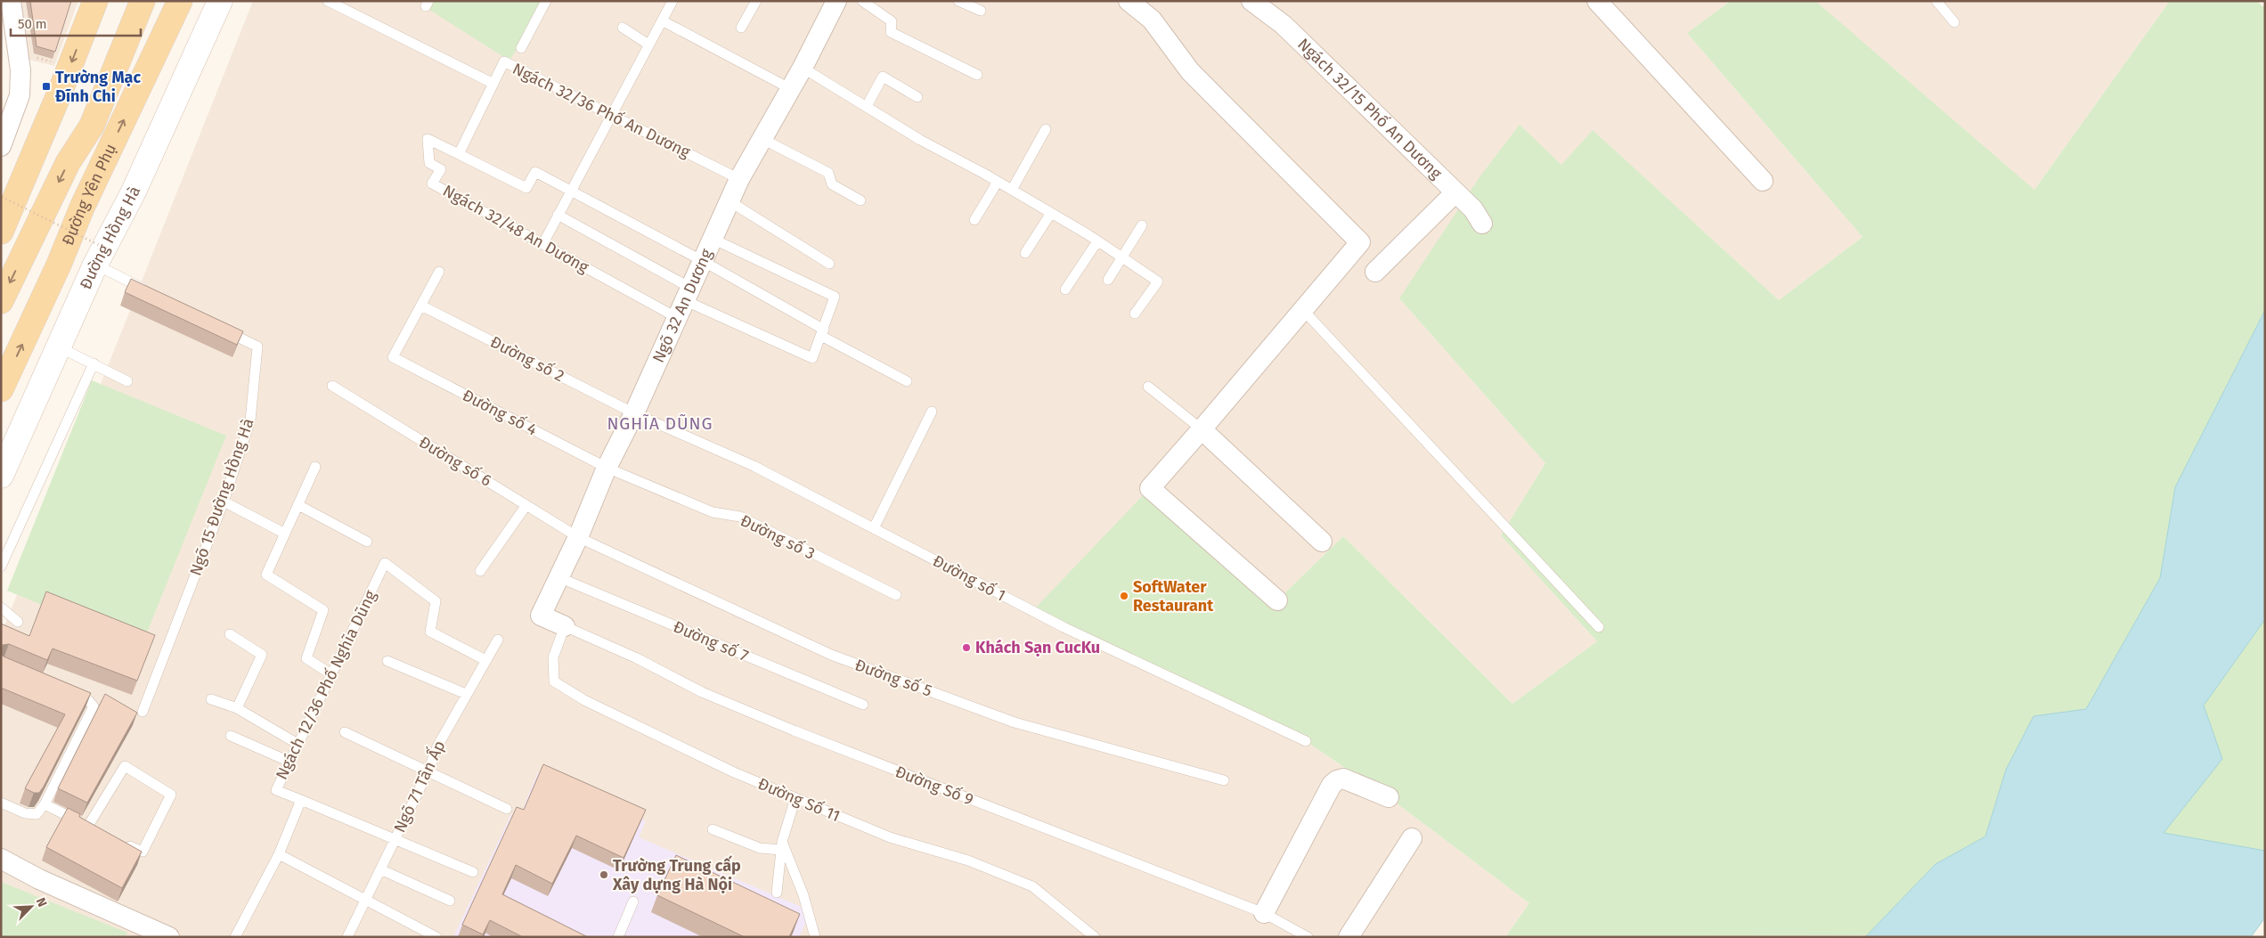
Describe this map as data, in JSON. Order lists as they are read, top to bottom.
{
  "streets": {
    "main road": ["Đường Yên Phụ"],
    "street": ["Ngách 32/15 Phố An Dương", "Đường Hồng Hà", "Ngõ 32 An Dương"],
    "lane": [
      "Ngách 32/36 Phố An Dương",
      "Ngách 32/48 An Dương",
      "Đường số 2",
      "Đường số 4",
      "Đường số 6",
      "Ngõ 15 Đường Hồng Hà",
      "Đường số 3",
      "Đường số 1",
      "Đường số 7",
      "Đường số 5",
      "Ngách 12/36 Phố Nghĩa Dũng",
      "Đường Số 9",
      "Ngõ 71 Tân Ấp",
      "Đường Số 11"
    ]
  },
  "crossings": [
    ["Ngách 32/36 Phố An Dương", "Ngách 32/48 An Dương"],
    ["Ngách 32/36 Phố An Dương", "Ngõ 32 An Dương"],
    ["Ngách 32/48 An Dương", "Ngõ 32 An Dương"],
    ["Ngõ 32 An Dương", "Đường số 2"],
    ["Ngõ 32 An Dương", "Đường số 4"],
    ["Ngõ 32 An Dương", "Đường số 6"],
    ["Ngõ 32 An Dương", "Đường số 3"],
    ["Ngõ 32 An Dương", "Đường số 1"],
    ["Ngõ 32 An Dương", "Đường số 7"],
    ["Ngõ 32 An Dương", "Đường số 5"],
    ["Ngõ 32 An Dương", "Đường Số 9"],
    ["Ngõ 32 An Dương", "Đường Số 11"],
    ["Đường số 2", "Đường số 4"],
    ["Đường số 2", "Đường số 1"],
    ["Đường số 4", "Đường số 3"],
    ["Đường số 6", "Đường số 5"],
    ["Ngách 12/36 Phố Nghĩa Dũng", "Ngõ 71 Tân Ấp"],
    ["Đường Số 9", "Đường Số 11"]
  ],
  "districts": ["NGHĨA DŨNG"],
  "places": {
    "transit": ["Trường Mạc Đĩnh Chi"],
    "other": ["SoftWater Restaurant", "Khách Sạn CucKu", "Trường Trung cấp Xây dựng Hà Nội"]
  },
  "scale_bar": "50 m",
  "north": "top right"
}
